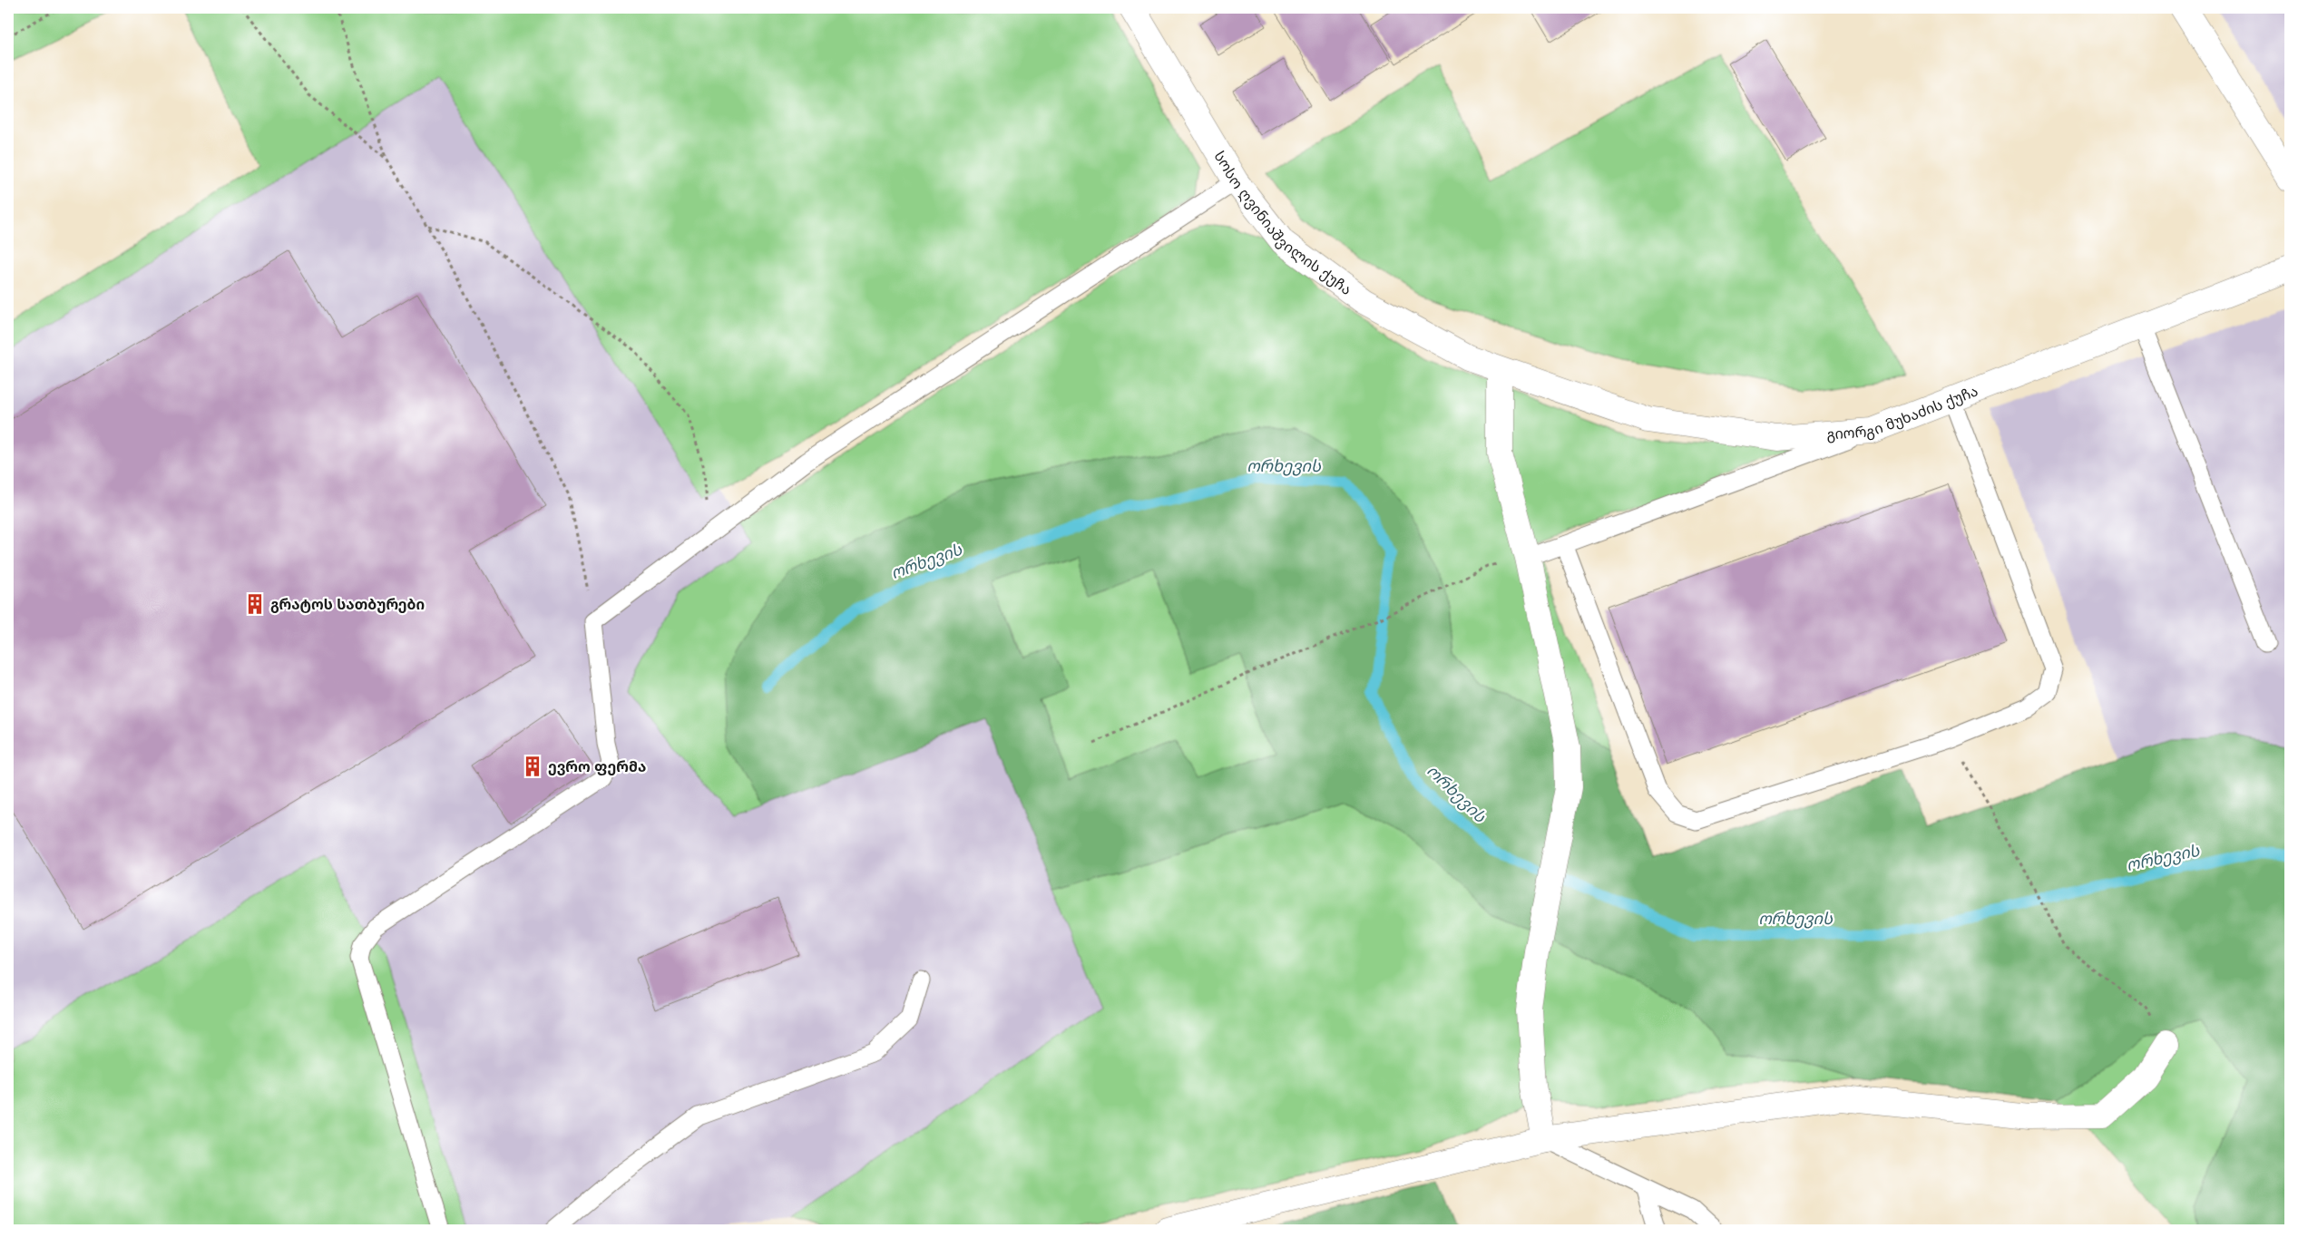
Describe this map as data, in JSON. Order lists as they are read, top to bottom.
{
  "streets": {
    "street": ["სოსო ღვინიაშვილის ქუჩა", "გიორგი მუხაძის ქუჩა"]
  },
  "crossings": [
    ["სოსო ღვინიაშვილის ქუჩა", "გიორგი მუხაძის ქუჩა"]
  ],
  "water": ["ორხევის"],
  "places": {
    "building": ["გრატოს სათბურები", "ევრო ფერმა"]
  }
}
